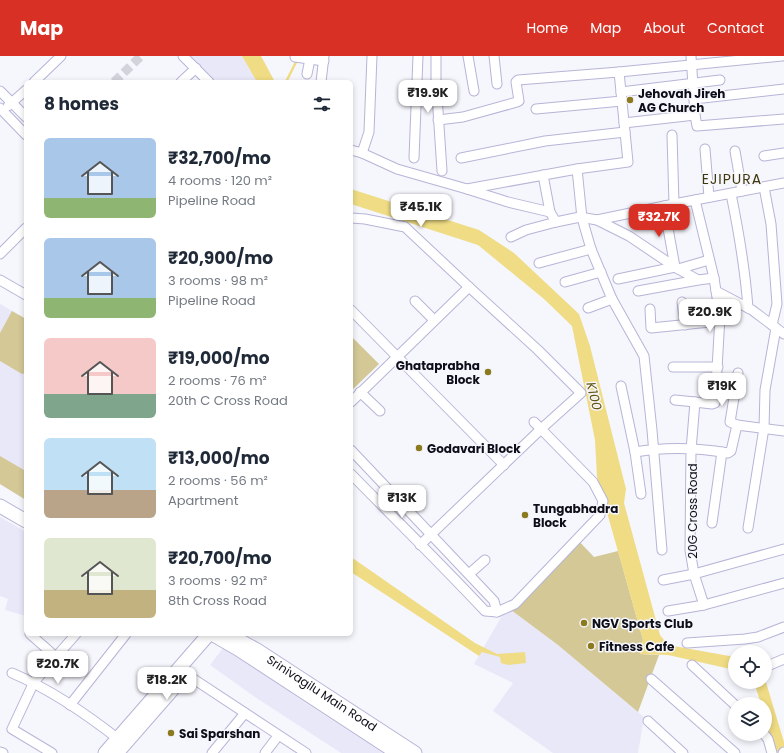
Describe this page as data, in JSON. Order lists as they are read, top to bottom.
{
  "streets": {
    "main road": ["Srinivagilu Main Road"],
    "street": ["20G Cross Road"]
  },
  "districts": ["EJIPURA"],
  "water": ["K100"],
  "places": [
    "Jehovah Jireh AG Church",
    "Ghataprabha Block",
    "Godavari Block",
    "Tungabhadra Block",
    "NGV Sports Club",
    "Fitness Cafe",
    "Sai Sparshan"
  ],
  "page": {
    "header": "Map",
    "nav": [
      "Home",
      "Map",
      "About",
      "Contact"
    ],
    "price": [
      "₹19.9K",
      "₹45.1K",
      "₹32.7K",
      "₹20.9K",
      "₹19K",
      "₹13K",
      "₹20.7K",
      "₹18.2K"
    ],
    "heading": "8 homes",
    "list": [
      {
        "name": "₹32,700/mo",
        "note": "4 rooms · 120 m² · Pipeline Road"
      },
      {
        "name": "₹20,900/mo",
        "note": "3 rooms · 98 m² · Pipeline Road"
      },
      {
        "name": "₹19,000/mo",
        "note": "2 rooms · 76 m² · 20th C Cross Road"
      },
      {
        "name": "₹13,000/mo",
        "note": "2 rooms · 56 m² · Apartment"
      },
      {
        "name": "₹20,700/mo",
        "note": "3 rooms · 92 m² · 8th Cross Road"
      }
    ]
  }
}
